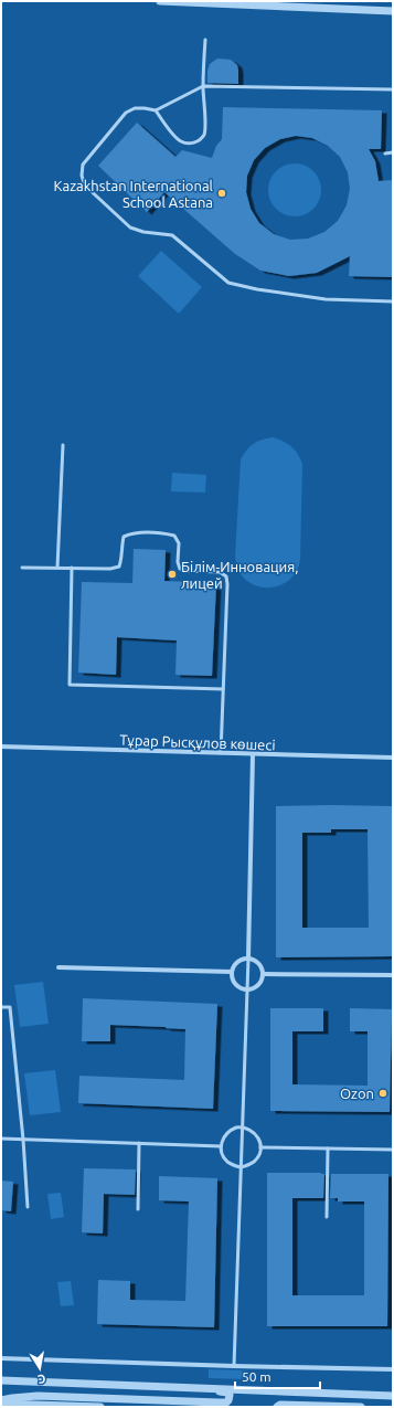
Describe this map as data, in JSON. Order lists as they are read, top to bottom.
{
  "streets": {
    "street": ["Тұрар Рысқұлов көшесі"]
  },
  "places": ["Kazakhstan International School Astana", "Білім-Инновация, лицей", "Ozon"],
  "scale_bar": "50 m",
  "north": "bottom"
}
